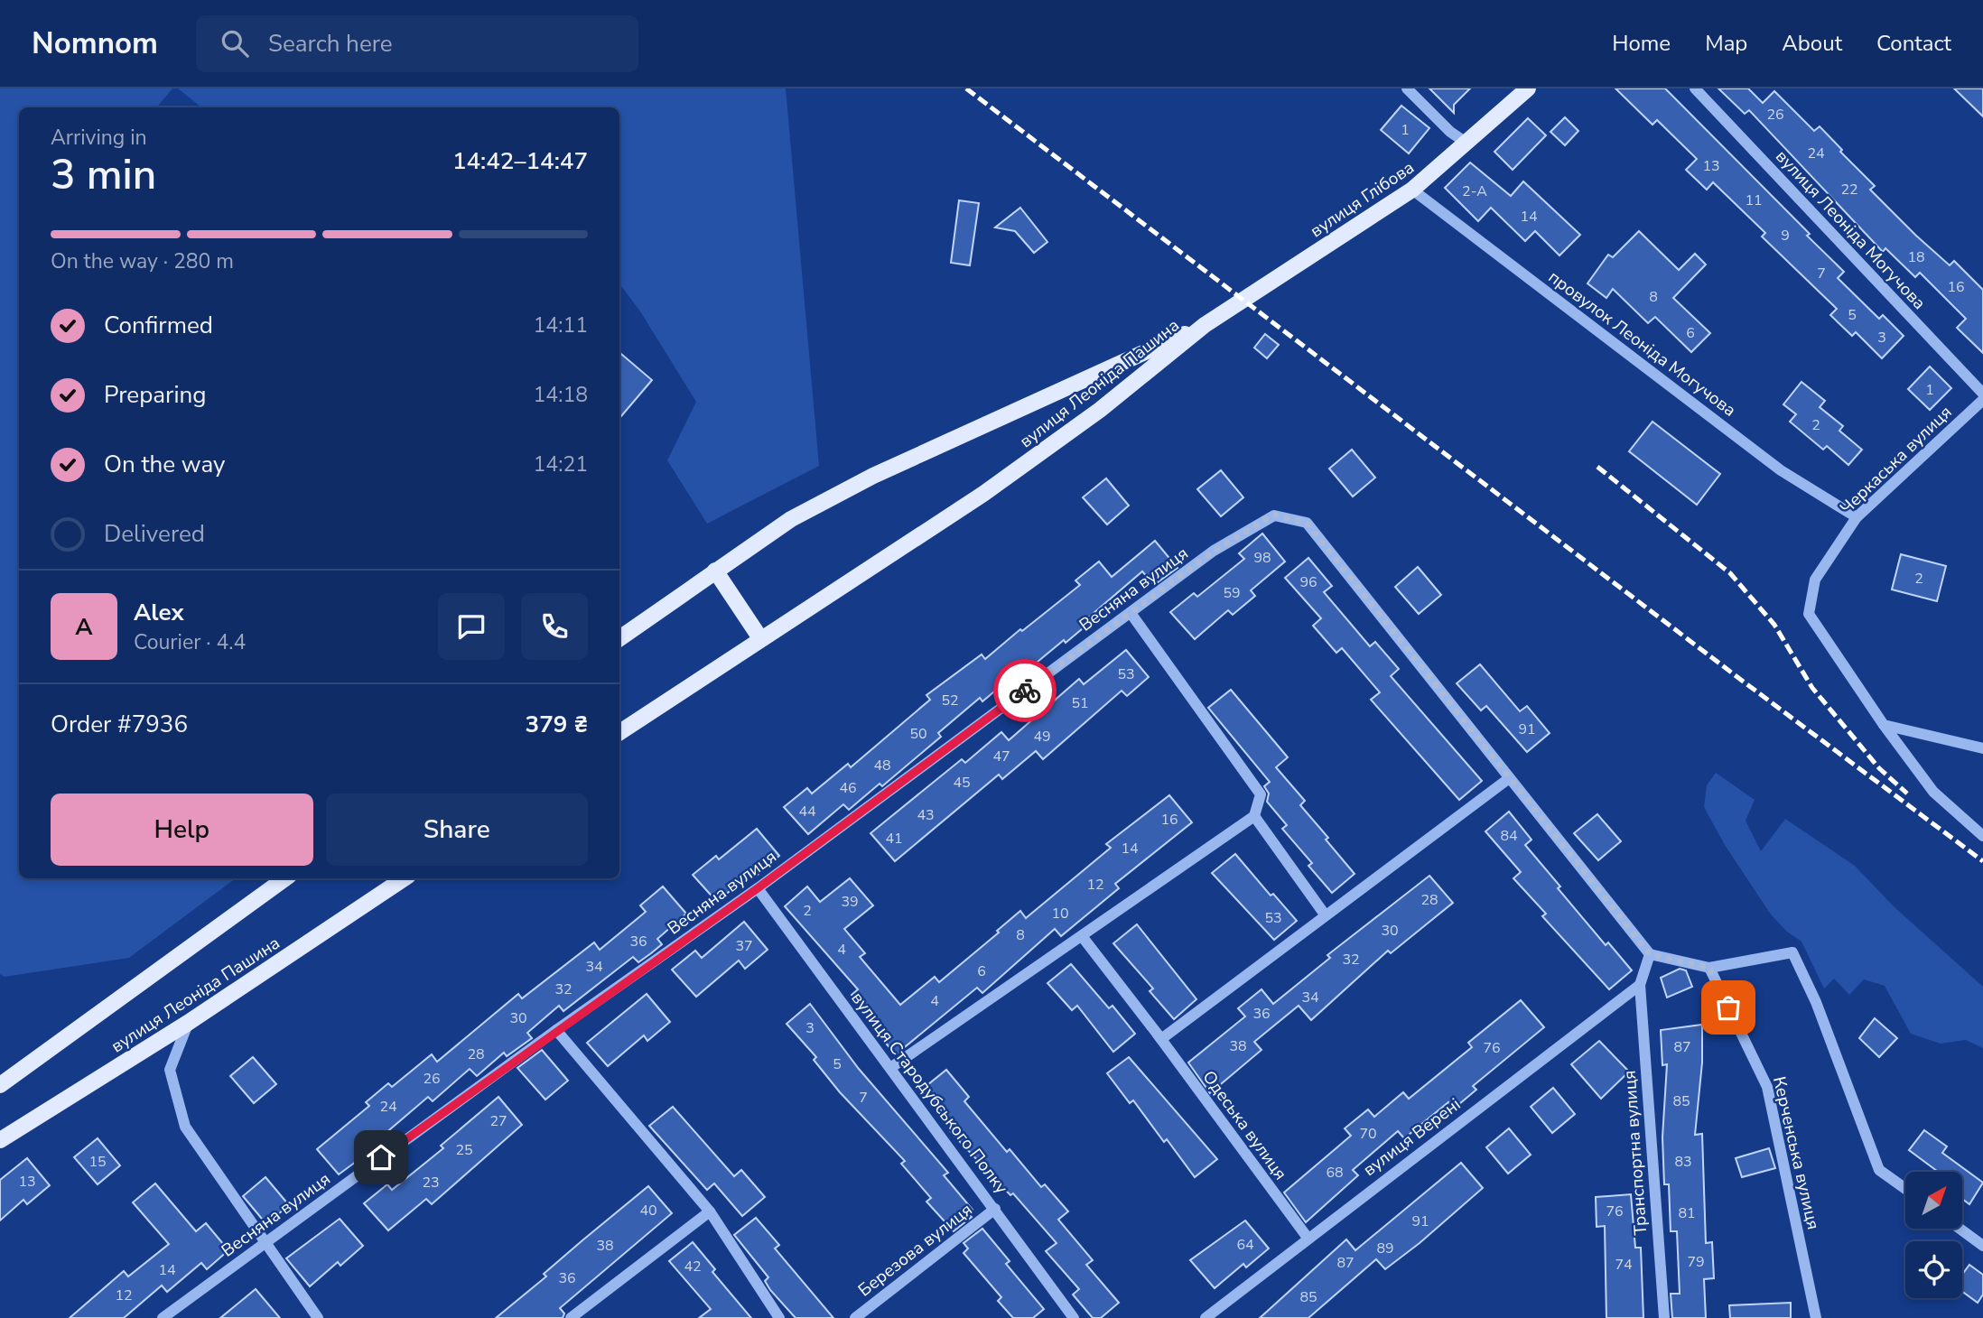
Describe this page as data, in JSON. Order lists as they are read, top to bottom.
{
  "streets": {
    "main road": ["вулиця Глібова", "вулиця Леоніда Пашина"],
    "street": [
      "вулиця Леоніда Могучова",
      "провулок Леоніда Могучова",
      "Черкаська вулиця",
      "Весняна вулиця",
      "вулиця Стародубського Полку",
      "Одеська вулиця",
      "вулиця Верені",
      "Транспортна вулиця",
      "Керченська вулиця",
      "Березова вулиця"
    ]
  },
  "crossings": [
    ["вулиця Глібова", "провулок Леоніда Могучова"],
    ["вулиця Глібова", "вулиця Леоніда Пашина"],
    ["провулок Леоніда Могучова", "Черкаська вулиця"],
    ["Весняна вулиця", "вулиця Стародубського Полку"],
    ["вулиця Стародубського Полку", "Березова вулиця"],
    ["Одеська вулиця", "вулиця Верені"],
    ["вулиця Верені", "Транспортна вулиця"]
  ],
  "house_numbers": [
    "26",
    "1",
    "24",
    "13",
    "22",
    "2-А",
    "11",
    "14",
    "9",
    "18",
    "7",
    "16",
    "8",
    "5",
    "6",
    "3",
    "1",
    "2",
    "98",
    "2",
    "96",
    "59",
    "53",
    "52",
    "51",
    "91",
    "50",
    "49",
    "47",
    "48",
    "45",
    "46",
    "44",
    "43",
    "16",
    "84",
    "41",
    "14",
    "12",
    "28",
    "39",
    "2",
    "10",
    "53",
    "30",
    "8",
    "36",
    "37",
    "4",
    "32",
    "34",
    "6",
    "32",
    "34",
    "4",
    "36",
    "30",
    "3",
    "38",
    "87",
    "76",
    "28",
    "5",
    "26",
    "7",
    "85",
    "24",
    "27",
    "70",
    "25",
    "15",
    "83",
    "68",
    "13",
    "23",
    "40",
    "76",
    "81",
    "91",
    "64",
    "38",
    "89",
    "79",
    "87",
    "74",
    "42",
    "14",
    "36",
    "12",
    "85"
  ],
  "north": "top right",
  "page": {
    "header": "Nomnom",
    "search": "Search here",
    "nav": [
      "Home",
      "Map",
      "About",
      "Contact"
    ],
    "heading": ["3 min", "Arriving in", "14:42–14:47"],
    "panel": [
      "Alex",
      "Courier · 4.4",
      "Order #7936",
      "379 ₴"
    ],
    "bar": "On the way · 280 m",
    "list": [
      ["Confirmed", "14:11"],
      ["Preparing", "14:18"],
      ["On the way", "14:21"],
      "Delivered"
    ],
    "round": "A",
    "buttons": ["Help", "Share"]
  }
}
